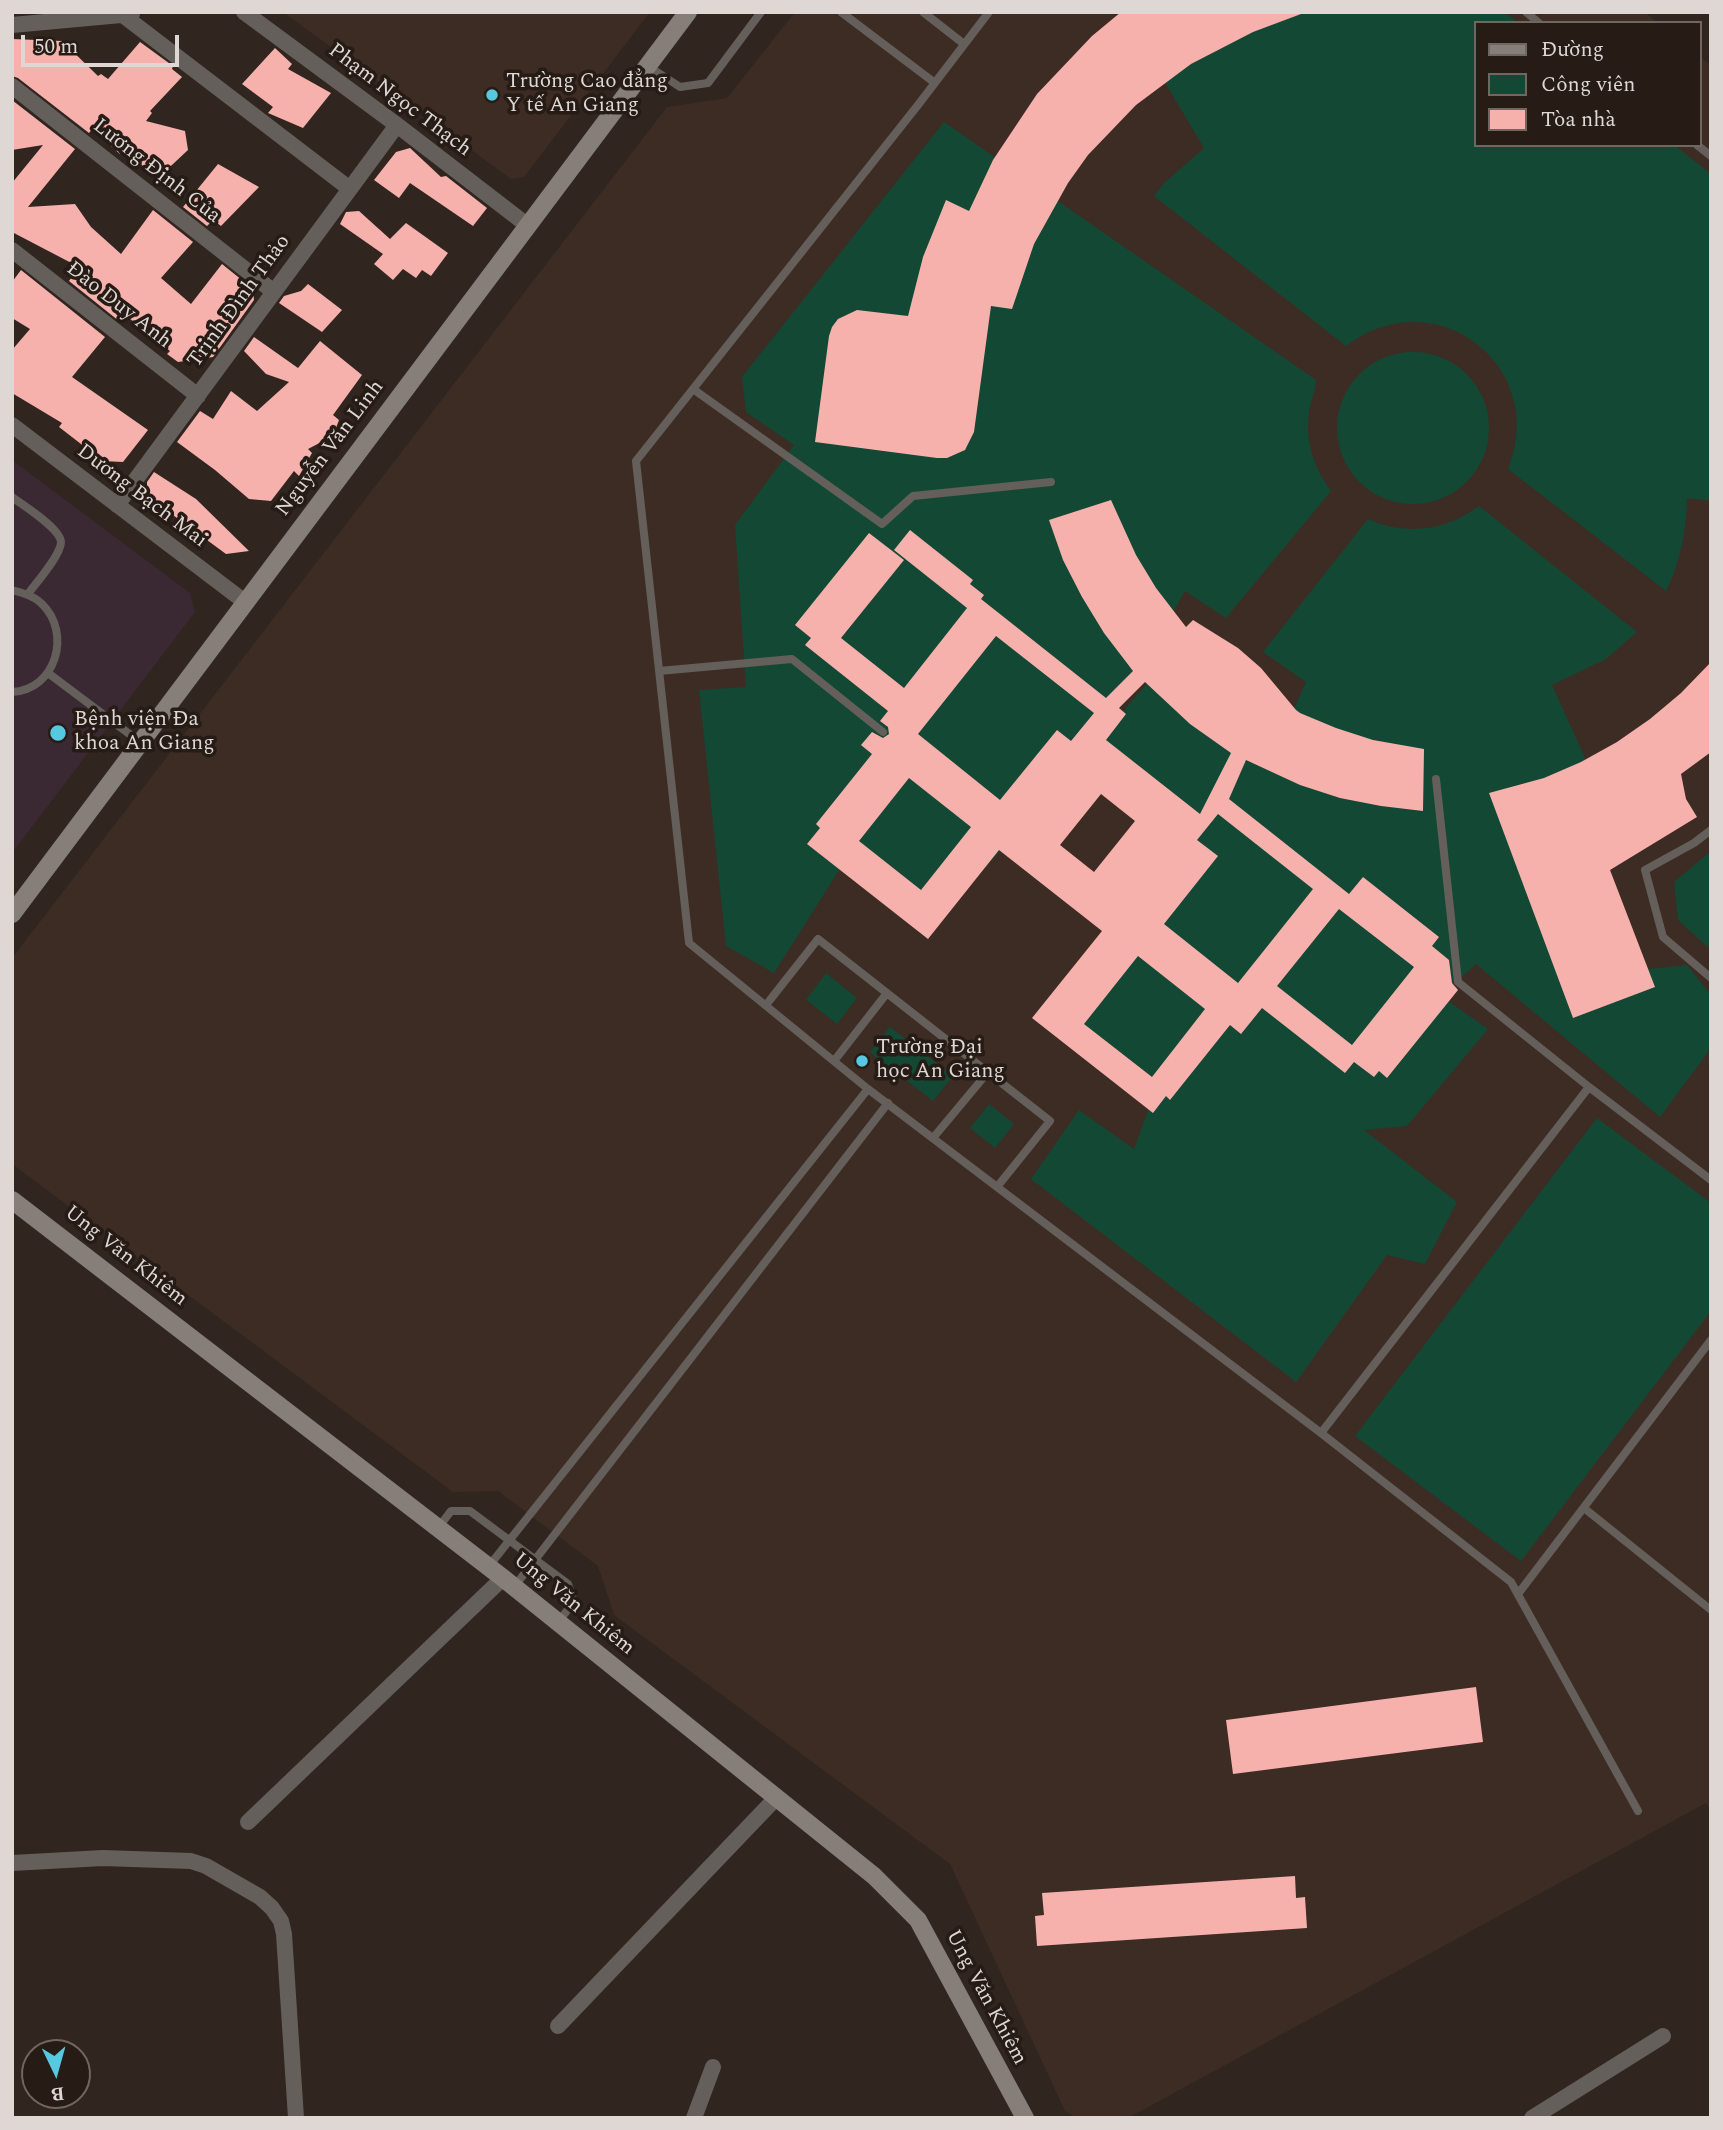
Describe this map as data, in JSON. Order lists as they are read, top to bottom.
{
  "streets": {
    "street": [
      "Phạm Ngọc Thạch",
      "Lương Định Của",
      "Trịnh Đình Thảo",
      "Đào Duy Anh",
      "Nguyễn Văn Linh",
      "Dương Bạch Mai",
      "Ung Văn Khiêm"
    ]
  },
  "crossings": [
    ["Phạm Ngọc Thạch", "Trịnh Đình Thảo"],
    ["Phạm Ngọc Thạch", "Nguyễn Văn Linh"],
    ["Lương Định Của", "Trịnh Đình Thảo"],
    ["Trịnh Đình Thảo", "Đào Duy Anh"],
    ["Trịnh Đình Thảo", "Dương Bạch Mai"],
    ["Nguyễn Văn Linh", "Dương Bạch Mai"]
  ],
  "places": ["Trường Cao đẳng Y tế An Giang", "Bệnh viện Đa khoa An Giang", "Trường Đại học An Giang"],
  "legend": ["Đường", "Công viên", "Tòa nhà"],
  "scale_bar": "50 m",
  "north": "bottom"
}
